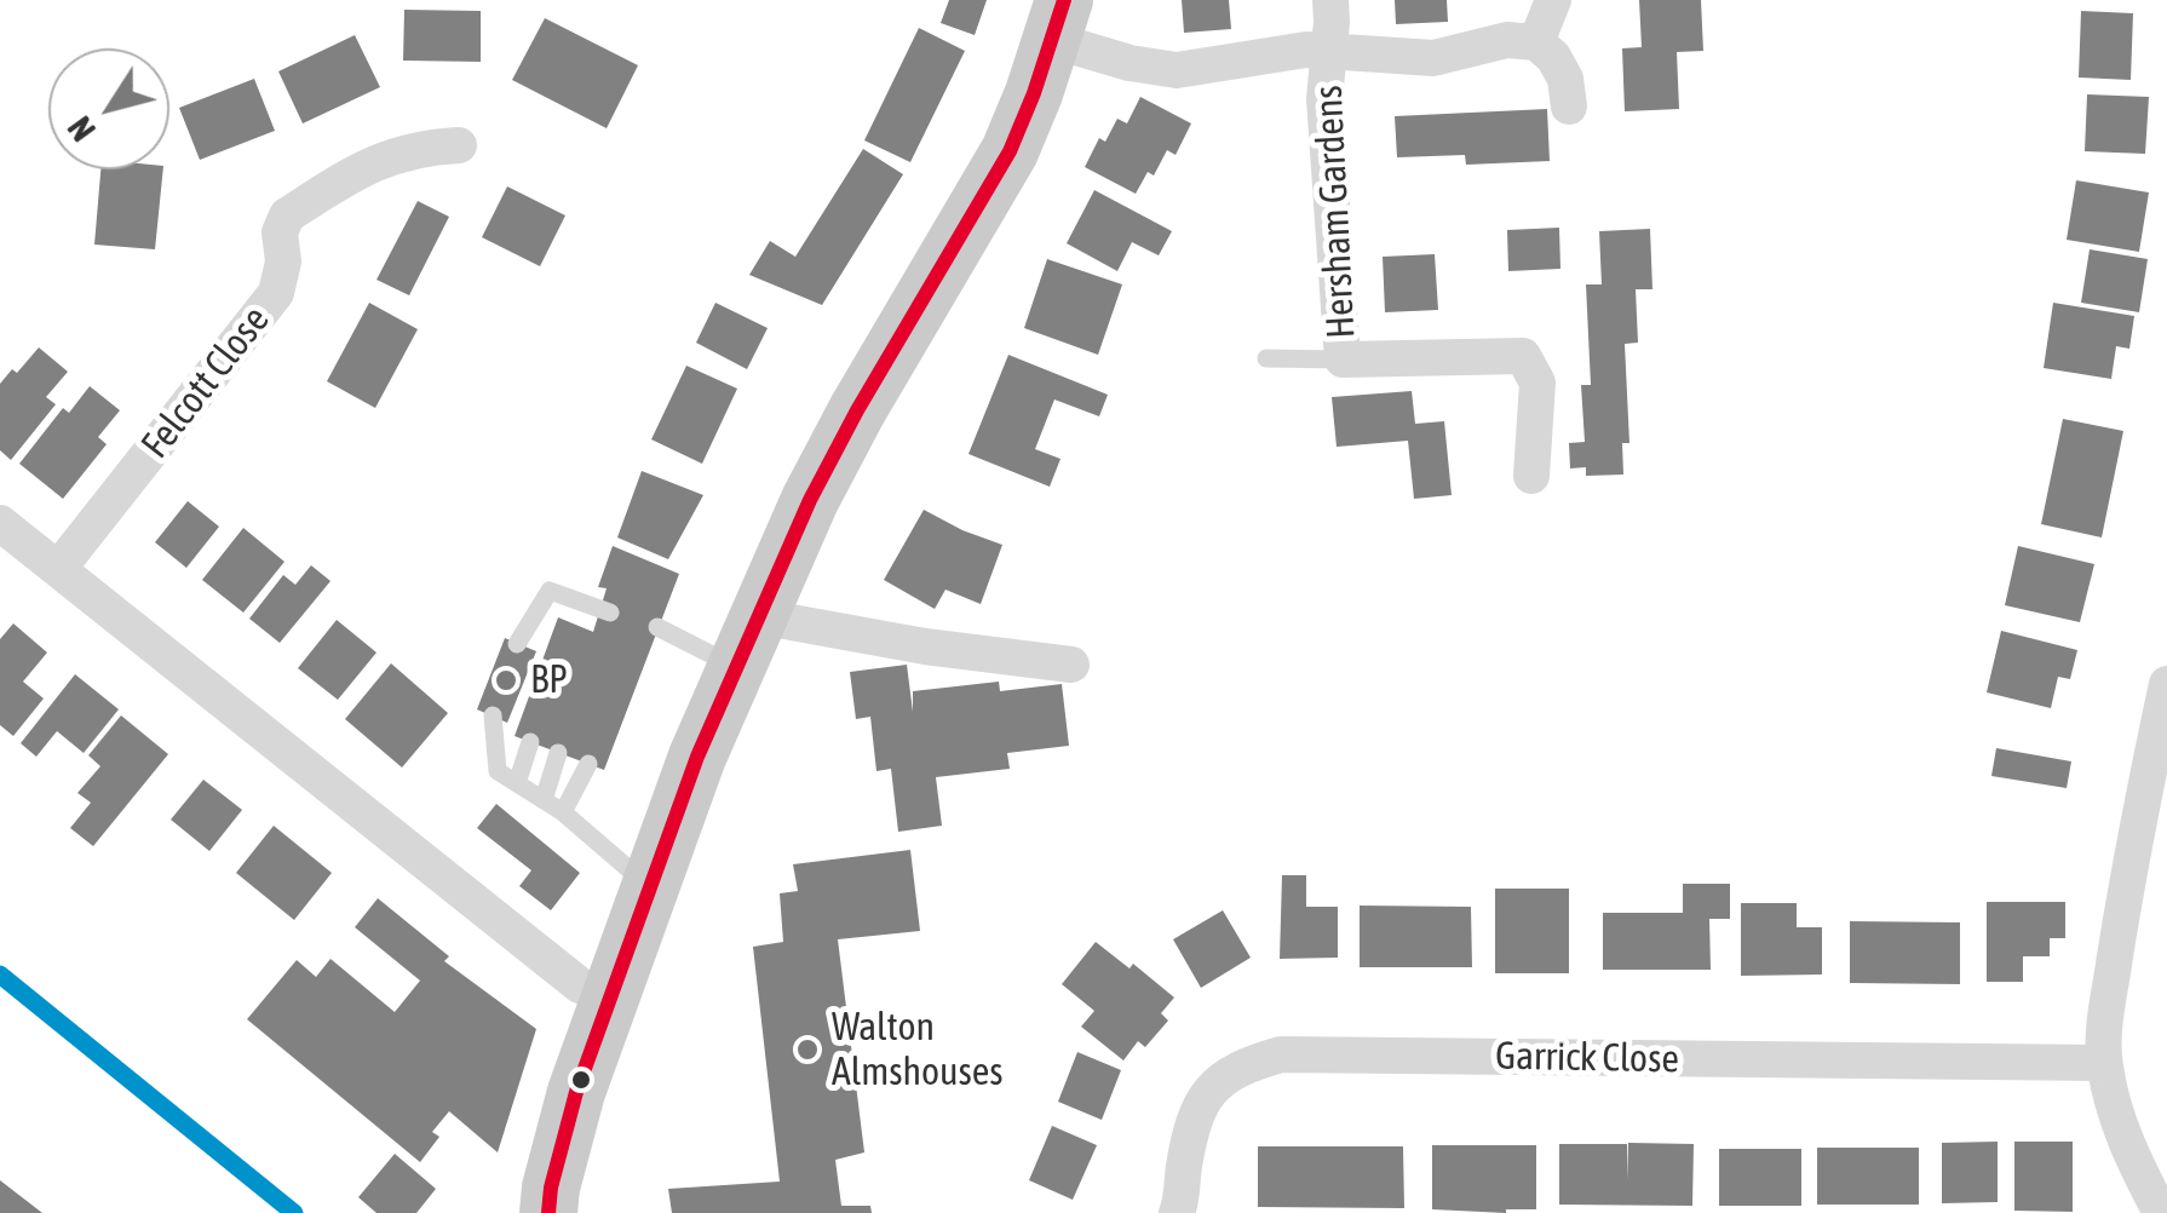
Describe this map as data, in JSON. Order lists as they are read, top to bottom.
{
  "streets": {
    "street": ["Hersham Gardens", "Felcott Close", "Garrick Close"]
  },
  "places": ["BP", "Walton Almshouses"],
  "north": "bottom left"
}
